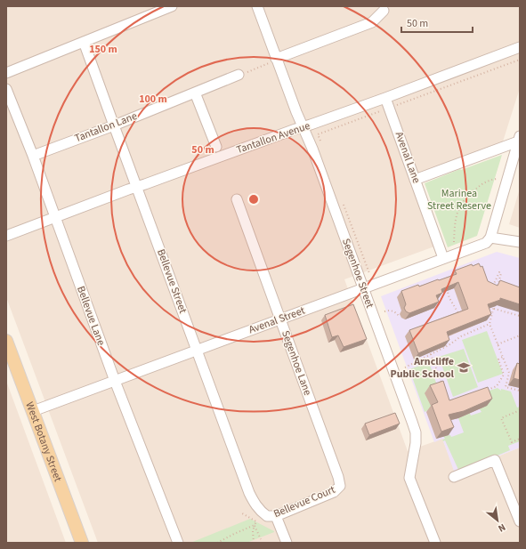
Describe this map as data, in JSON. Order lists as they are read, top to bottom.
{
  "streets": {
    "main road": ["West Botany Street"],
    "street": [
      "Tantallon Lane",
      "Tantallon Avenue",
      "Avenal Lane",
      "Segenhoe Street",
      "Bellevue Street",
      "Bellevue Lane",
      "Avenal Street",
      "Segenhoe Lane",
      "Bellevue Court"
    ]
  },
  "crossings": [
    ["Tantallon Lane", "Bellevue Street"],
    ["Tantallon Lane", "Bellevue Lane"],
    ["Tantallon Avenue", "Avenal Lane"],
    ["Tantallon Avenue", "Segenhoe Street"],
    ["Tantallon Avenue", "Bellevue Street"],
    ["Tantallon Avenue", "Bellevue Lane"],
    ["Avenal Lane", "Avenal Street"],
    ["Segenhoe Street", "Avenal Street"],
    ["Bellevue Street", "Avenal Street"],
    ["Bellevue Street", "Bellevue Court"],
    ["Bellevue Lane", "Avenal Street"],
    ["Avenal Street", "Segenhoe Lane"],
    ["Avenal Street", "West Botany Street"],
    ["Segenhoe Lane", "Bellevue Court"]
  ],
  "parks": ["Marinea Street Reserve"],
  "places": {
    "school or university": ["Arncliffe Public School"]
  },
  "scale_bar": "50 m",
  "north": "bottom right",
  "rings": ["150 m", "100 m", "50 m"]
}
